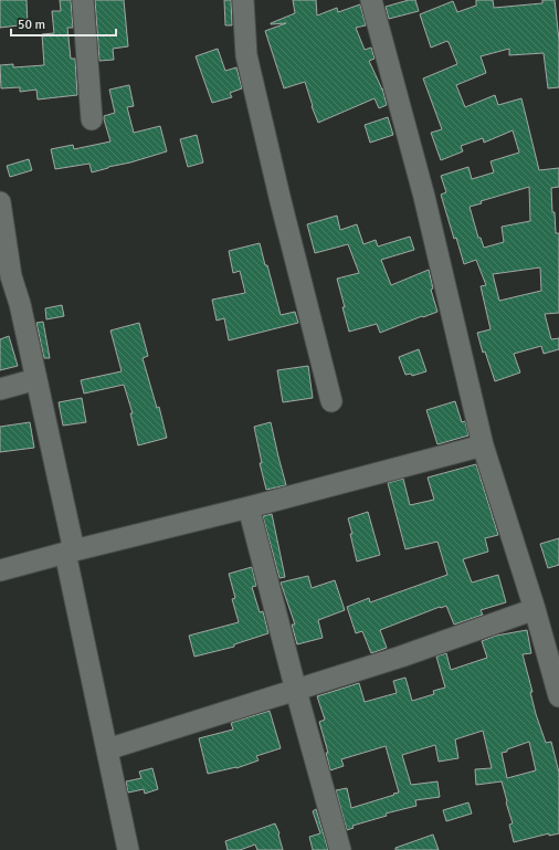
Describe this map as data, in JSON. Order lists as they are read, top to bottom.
{
  "scale_bar": "50 m"
}
